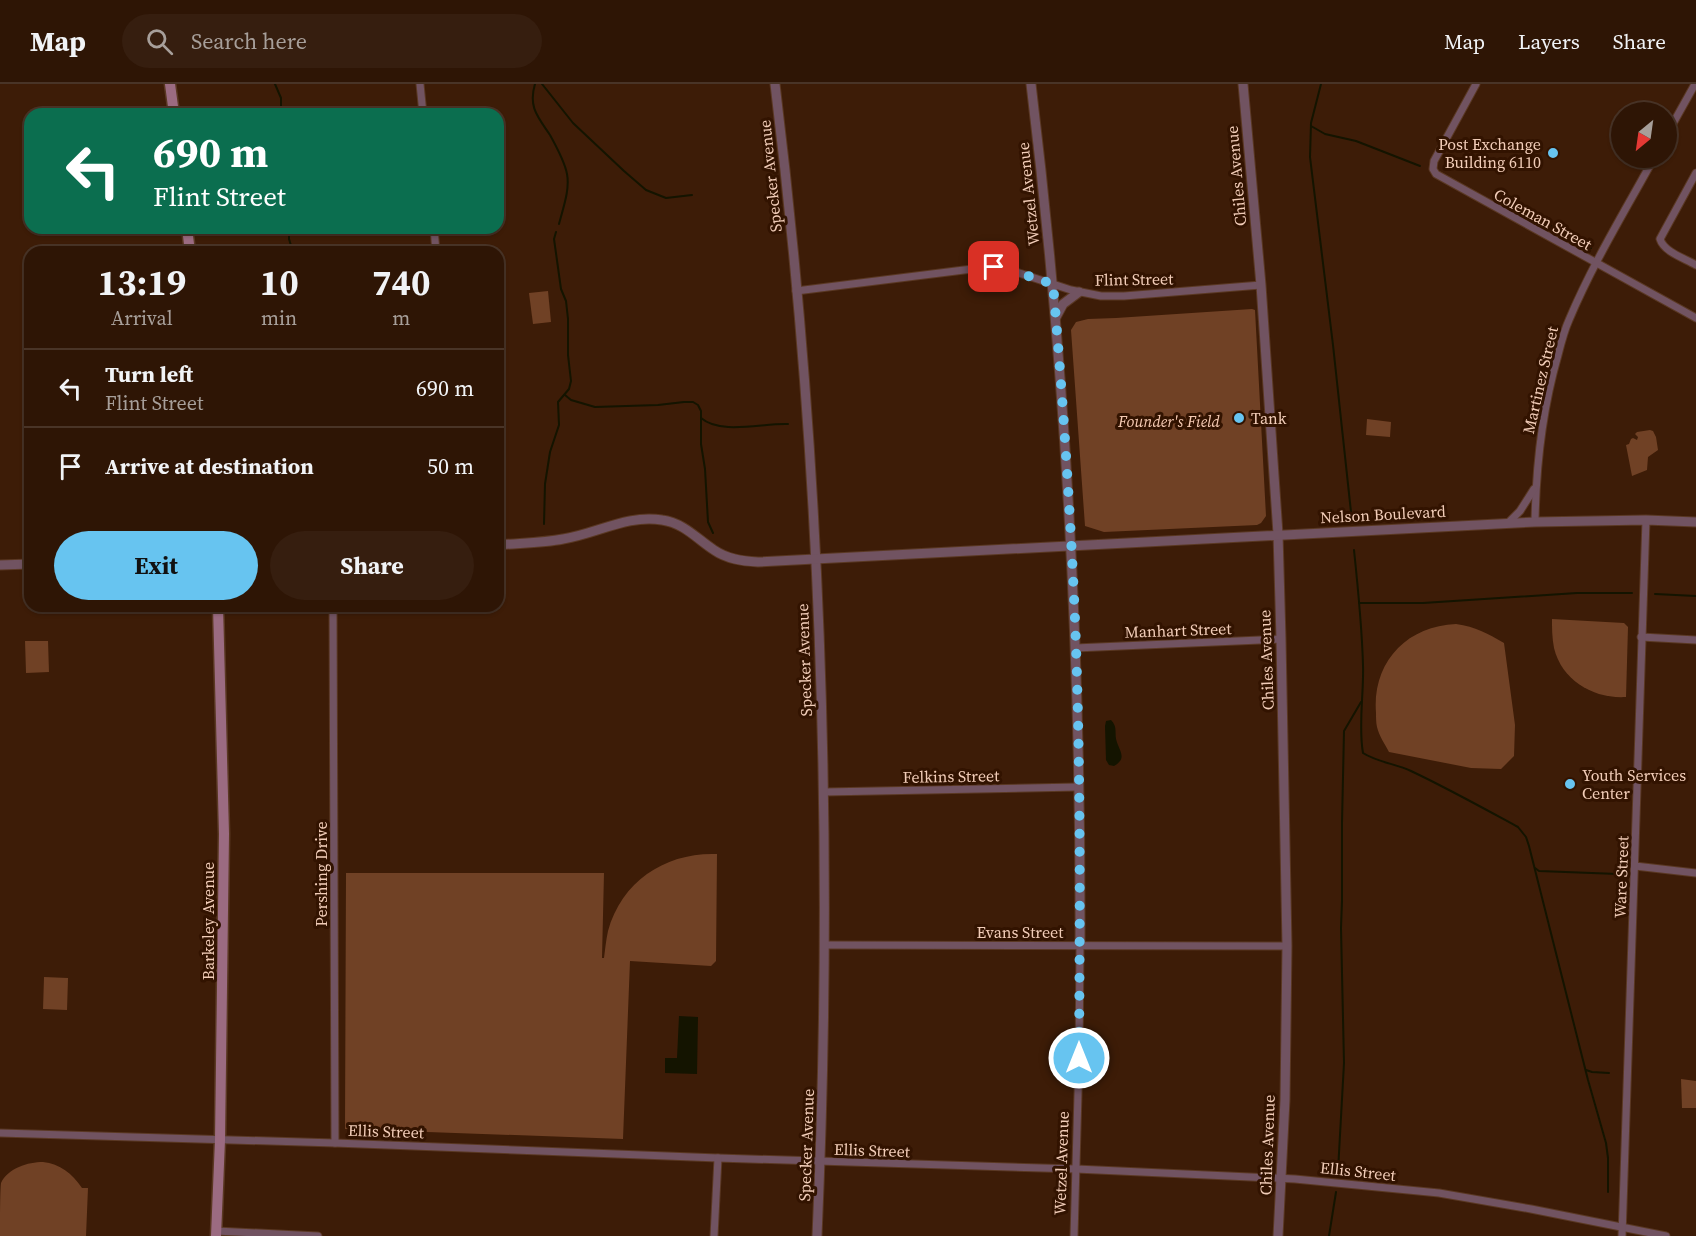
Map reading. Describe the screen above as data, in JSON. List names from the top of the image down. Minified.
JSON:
{"streets":{"main road":["Barkeley Avenue"],"street":["Specker Avenue","Chiles Avenue","Wetzel Avenue","Coleman Street","Flint Street","Martinez Street","Nelson Boulevard","Manhart Street","Felkins Street","Pershing Drive","Ware Street","Evans Street","Ellis Street"]},"crossings":[["Specker Avenue","Flint Street"],["Specker Avenue","Nelson Boulevard"],["Specker Avenue","Felkins Street"],["Specker Avenue","Evans Street"],["Specker Avenue","Ellis Street"],["Chiles Avenue","Flint Street"],["Chiles Avenue","Nelson Boulevard"],["Chiles Avenue","Manhart Street"],["Chiles Avenue","Evans Street"],["Chiles Avenue","Ellis Street"],["Wetzel Avenue","Flint Street"],["Wetzel Avenue","Nelson Boulevard"],["Wetzel Avenue","Manhart Street"],["Wetzel Avenue","Felkins Street"],["Wetzel Avenue","Evans Street"],["Wetzel Avenue","Ellis Street"],["Coleman Street","Martinez Street"],["Martinez Street","Nelson Boulevard"],["Nelson Boulevard","Ware Street"],["Pershing Drive","Ellis Street"],["Ware Street","Ellis Street"],["Barkeley Avenue","Ellis Street"]],"parks":["Founder's Field"],"places":["Post Exchange Building 6110","Tank","Youth Services Center"],"north":"bottom left","page":{"header":"Map","search":"Search here","nav":["Map","Layers","Share"],"turn":["690 m","Flint Street"],"eta":["13:19","Arrival","10","min","740","m"],"list":[{"name":"Turn left","note":"Flint Street","value":"690 m"},{"name":"Arrive at destination","value":"50 m"}],"buttons":["Exit","Share"]}}
